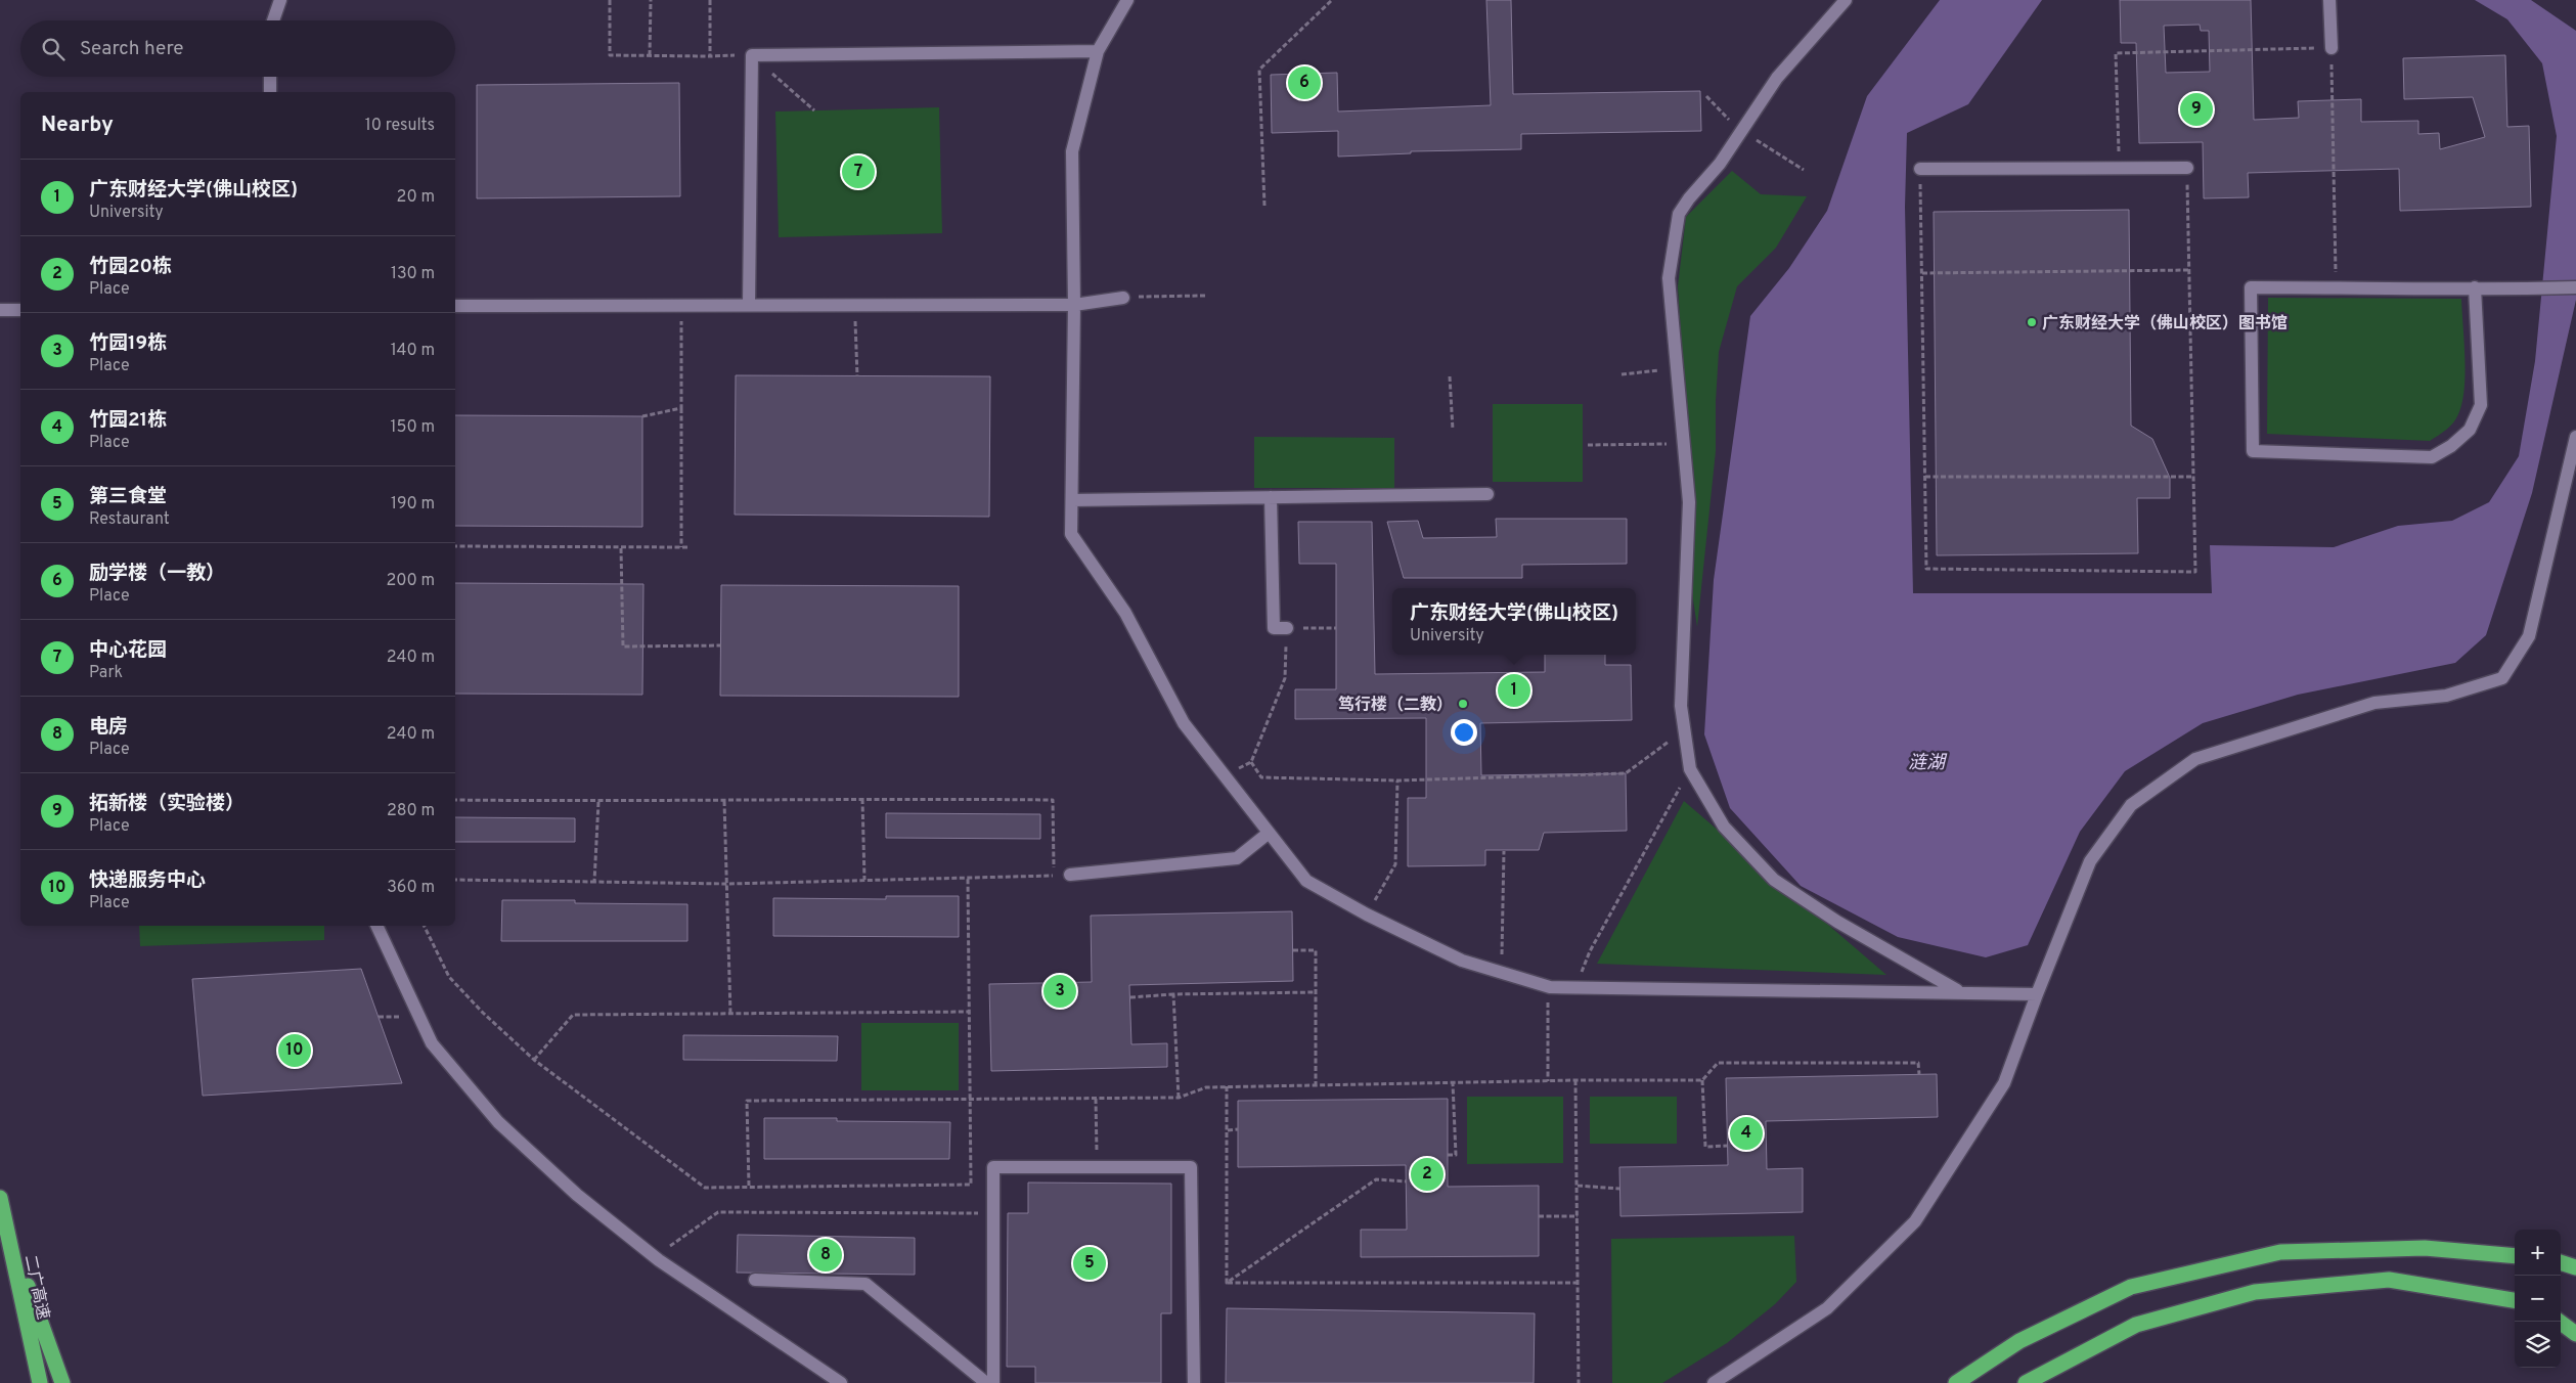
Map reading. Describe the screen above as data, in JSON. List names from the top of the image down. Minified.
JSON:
{"streets":{"highway":["二广高速"]},"water":["涟湖"],"places":["广东财经大学（佛山校区）图书馆","笃行楼（二教）"],"page":{"search":"Search here","pins":["6","9","7","1","3","10","4","2","8","5"],"heading":["Nearby","10 results"],"list":[{"mark":"1","name":"广东财经大学(佛山校区)","note":"University","value":"20 m"},{"mark":"2","name":"竹园20栋","note":"Place","value":"130 m"},{"mark":"3","name":"竹园19栋","note":"Place","value":"140 m"},{"mark":"4","name":"竹园21栋","note":"Place","value":"150 m"},{"mark":"5","name":"第三食堂","note":"Restaurant","value":"190 m"},{"mark":"6","name":"励学楼（一教）","note":"Place","value":"200 m"},{"mark":"7","name":"中心花园","note":"Park","value":"240 m"},{"mark":"8","name":"电房","note":"Place","value":"240 m"},{"mark":"9","name":"拓新楼（实验楼）","note":"Place","value":"280 m"},{"mark":"10","name":"快递服务中心","note":"Place","value":"360 m"}],"popup":["广东财经大学(佛山校区)","University"],"map_buttons":["+","−"]}}
